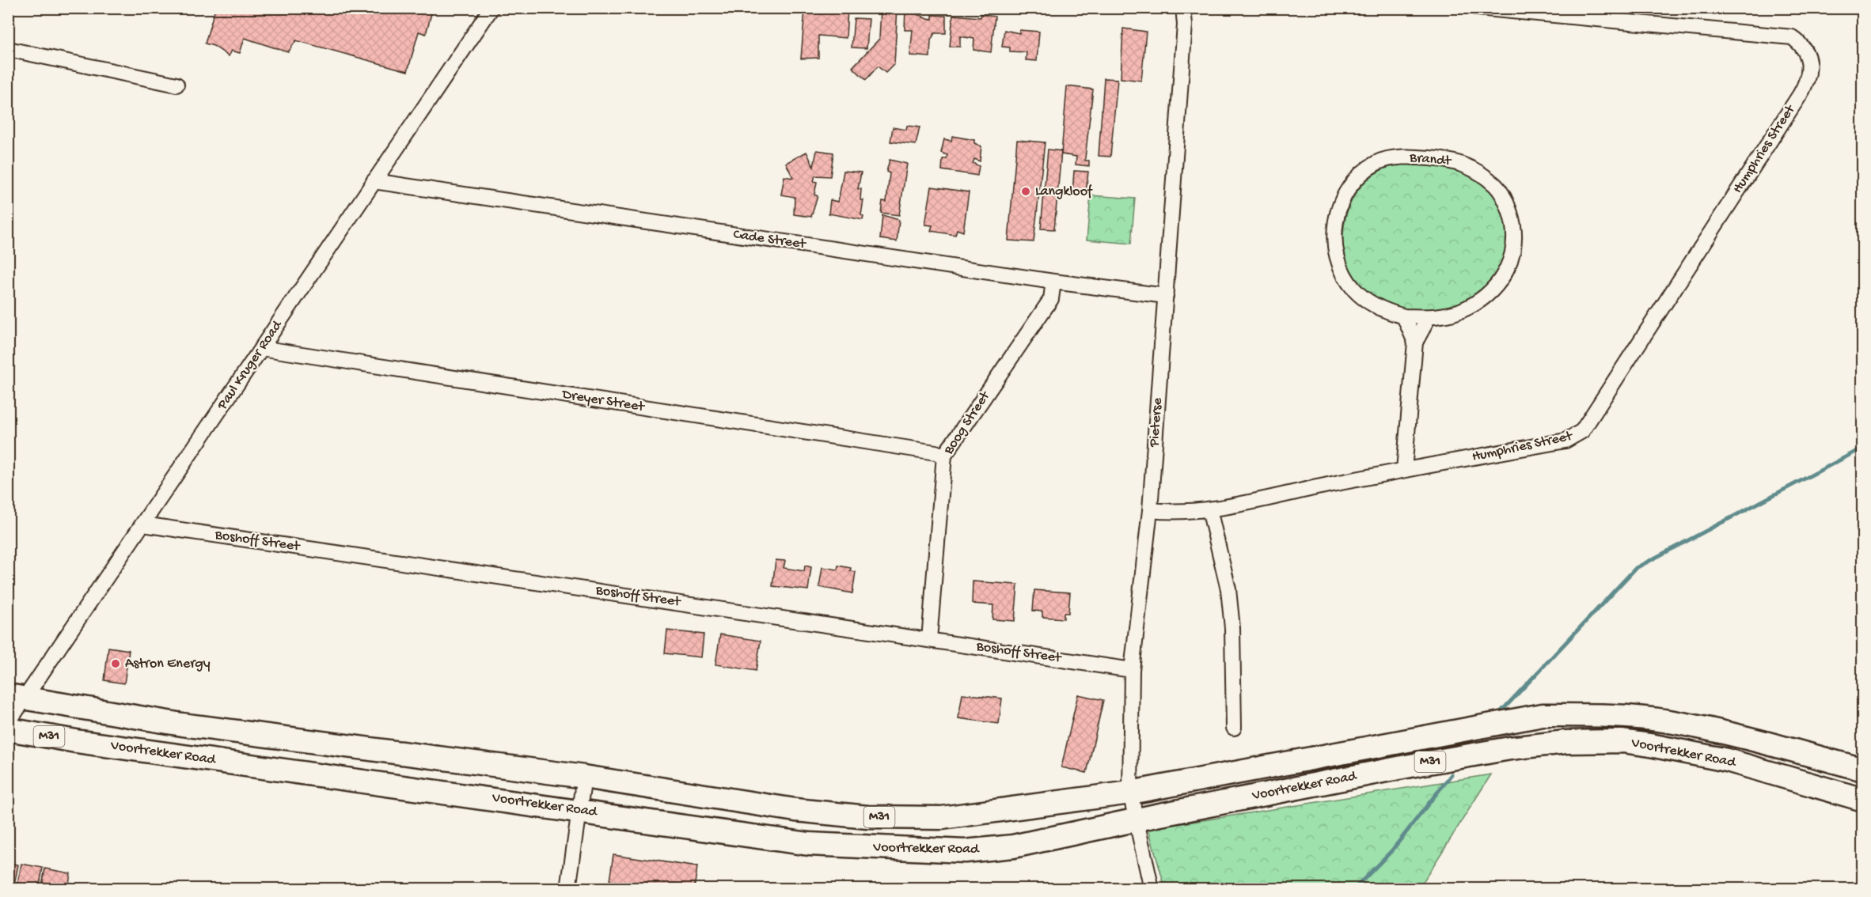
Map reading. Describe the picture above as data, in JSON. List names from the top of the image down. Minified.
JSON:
{"streets":{"main road":["M31","Voortrekker Road"],"street":["Humphries Street","Brandt","Cade Street","Paul Kruger Road","Dreyer Street","Pieterse","Boog Street","Boshoff Street"]},"crossings":[["Humphries Street","Pieterse"],["Cade Street","Paul Kruger Road"],["Cade Street","Pieterse"],["Cade Street","Boog Street"],["Paul Kruger Road","Dreyer Street"],["Paul Kruger Road","Boshoff Street"],["Paul Kruger Road","Voortrekker Road"],["Dreyer Street","Boog Street"],["Pieterse","Boshoff Street"],["Pieterse","Voortrekker Road"],["Boog Street","Boshoff Street"]],"places":["Langkloof","Astron Energy"]}
